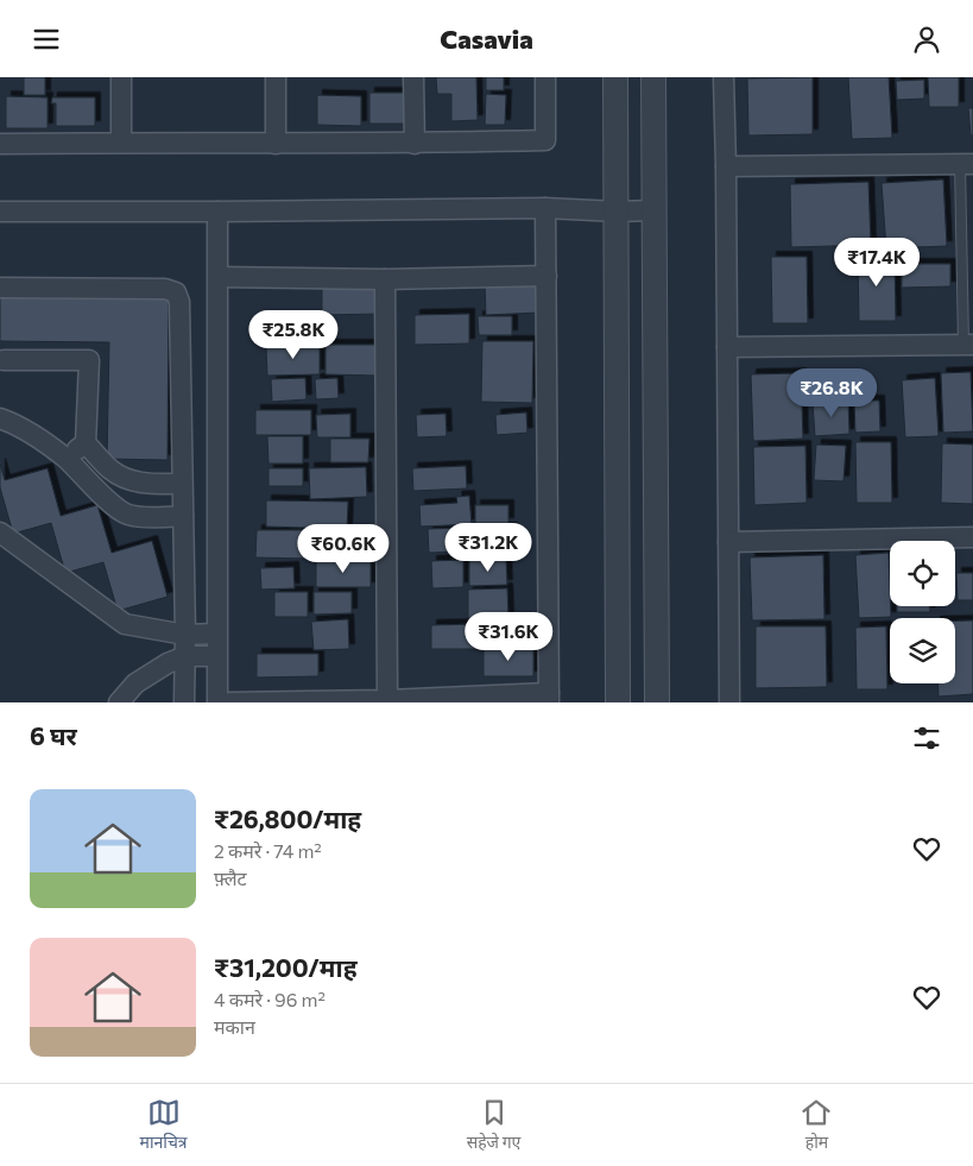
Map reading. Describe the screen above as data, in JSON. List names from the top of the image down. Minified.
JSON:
{"page":{"header":"Casavia","price":["₹17.4K","₹25.8K","₹26.8K","₹31.2K","₹60.6K","₹31.6K"],"heading":"6 घर","list":[{"name":"₹26,800/माह","note":"2 कमरे · 74 m² · फ़्लैट"},{"name":"₹31,200/माह","note":"4 कमरे · 96 m² · मकान"}],"tabs":["मानचित्र","सहेजे गए","होम"]}}
